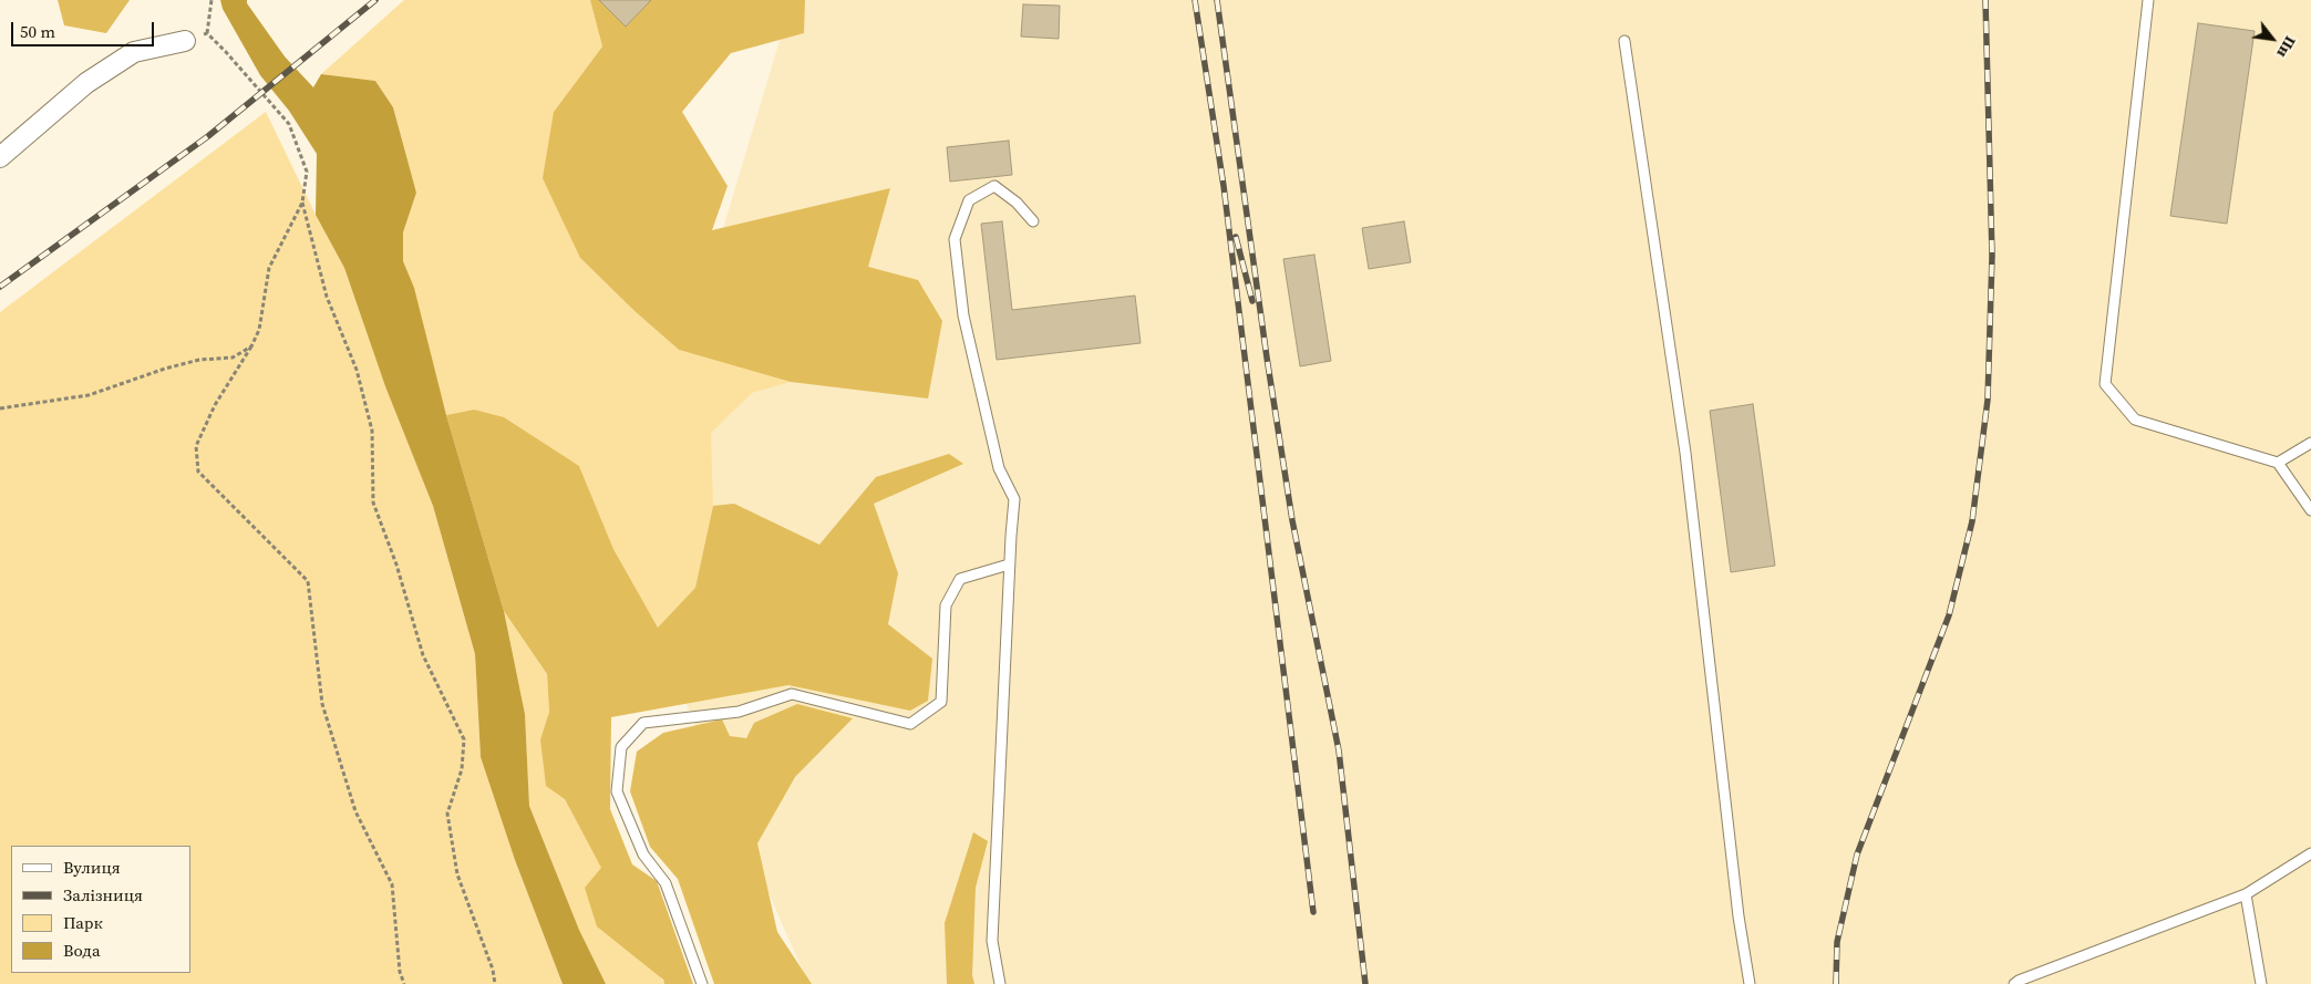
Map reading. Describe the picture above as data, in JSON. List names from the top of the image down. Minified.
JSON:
{"legend":["Вулиця","Залізниця","Парк","Вода"],"scale_bar":"50 m","north":"bottom right"}
